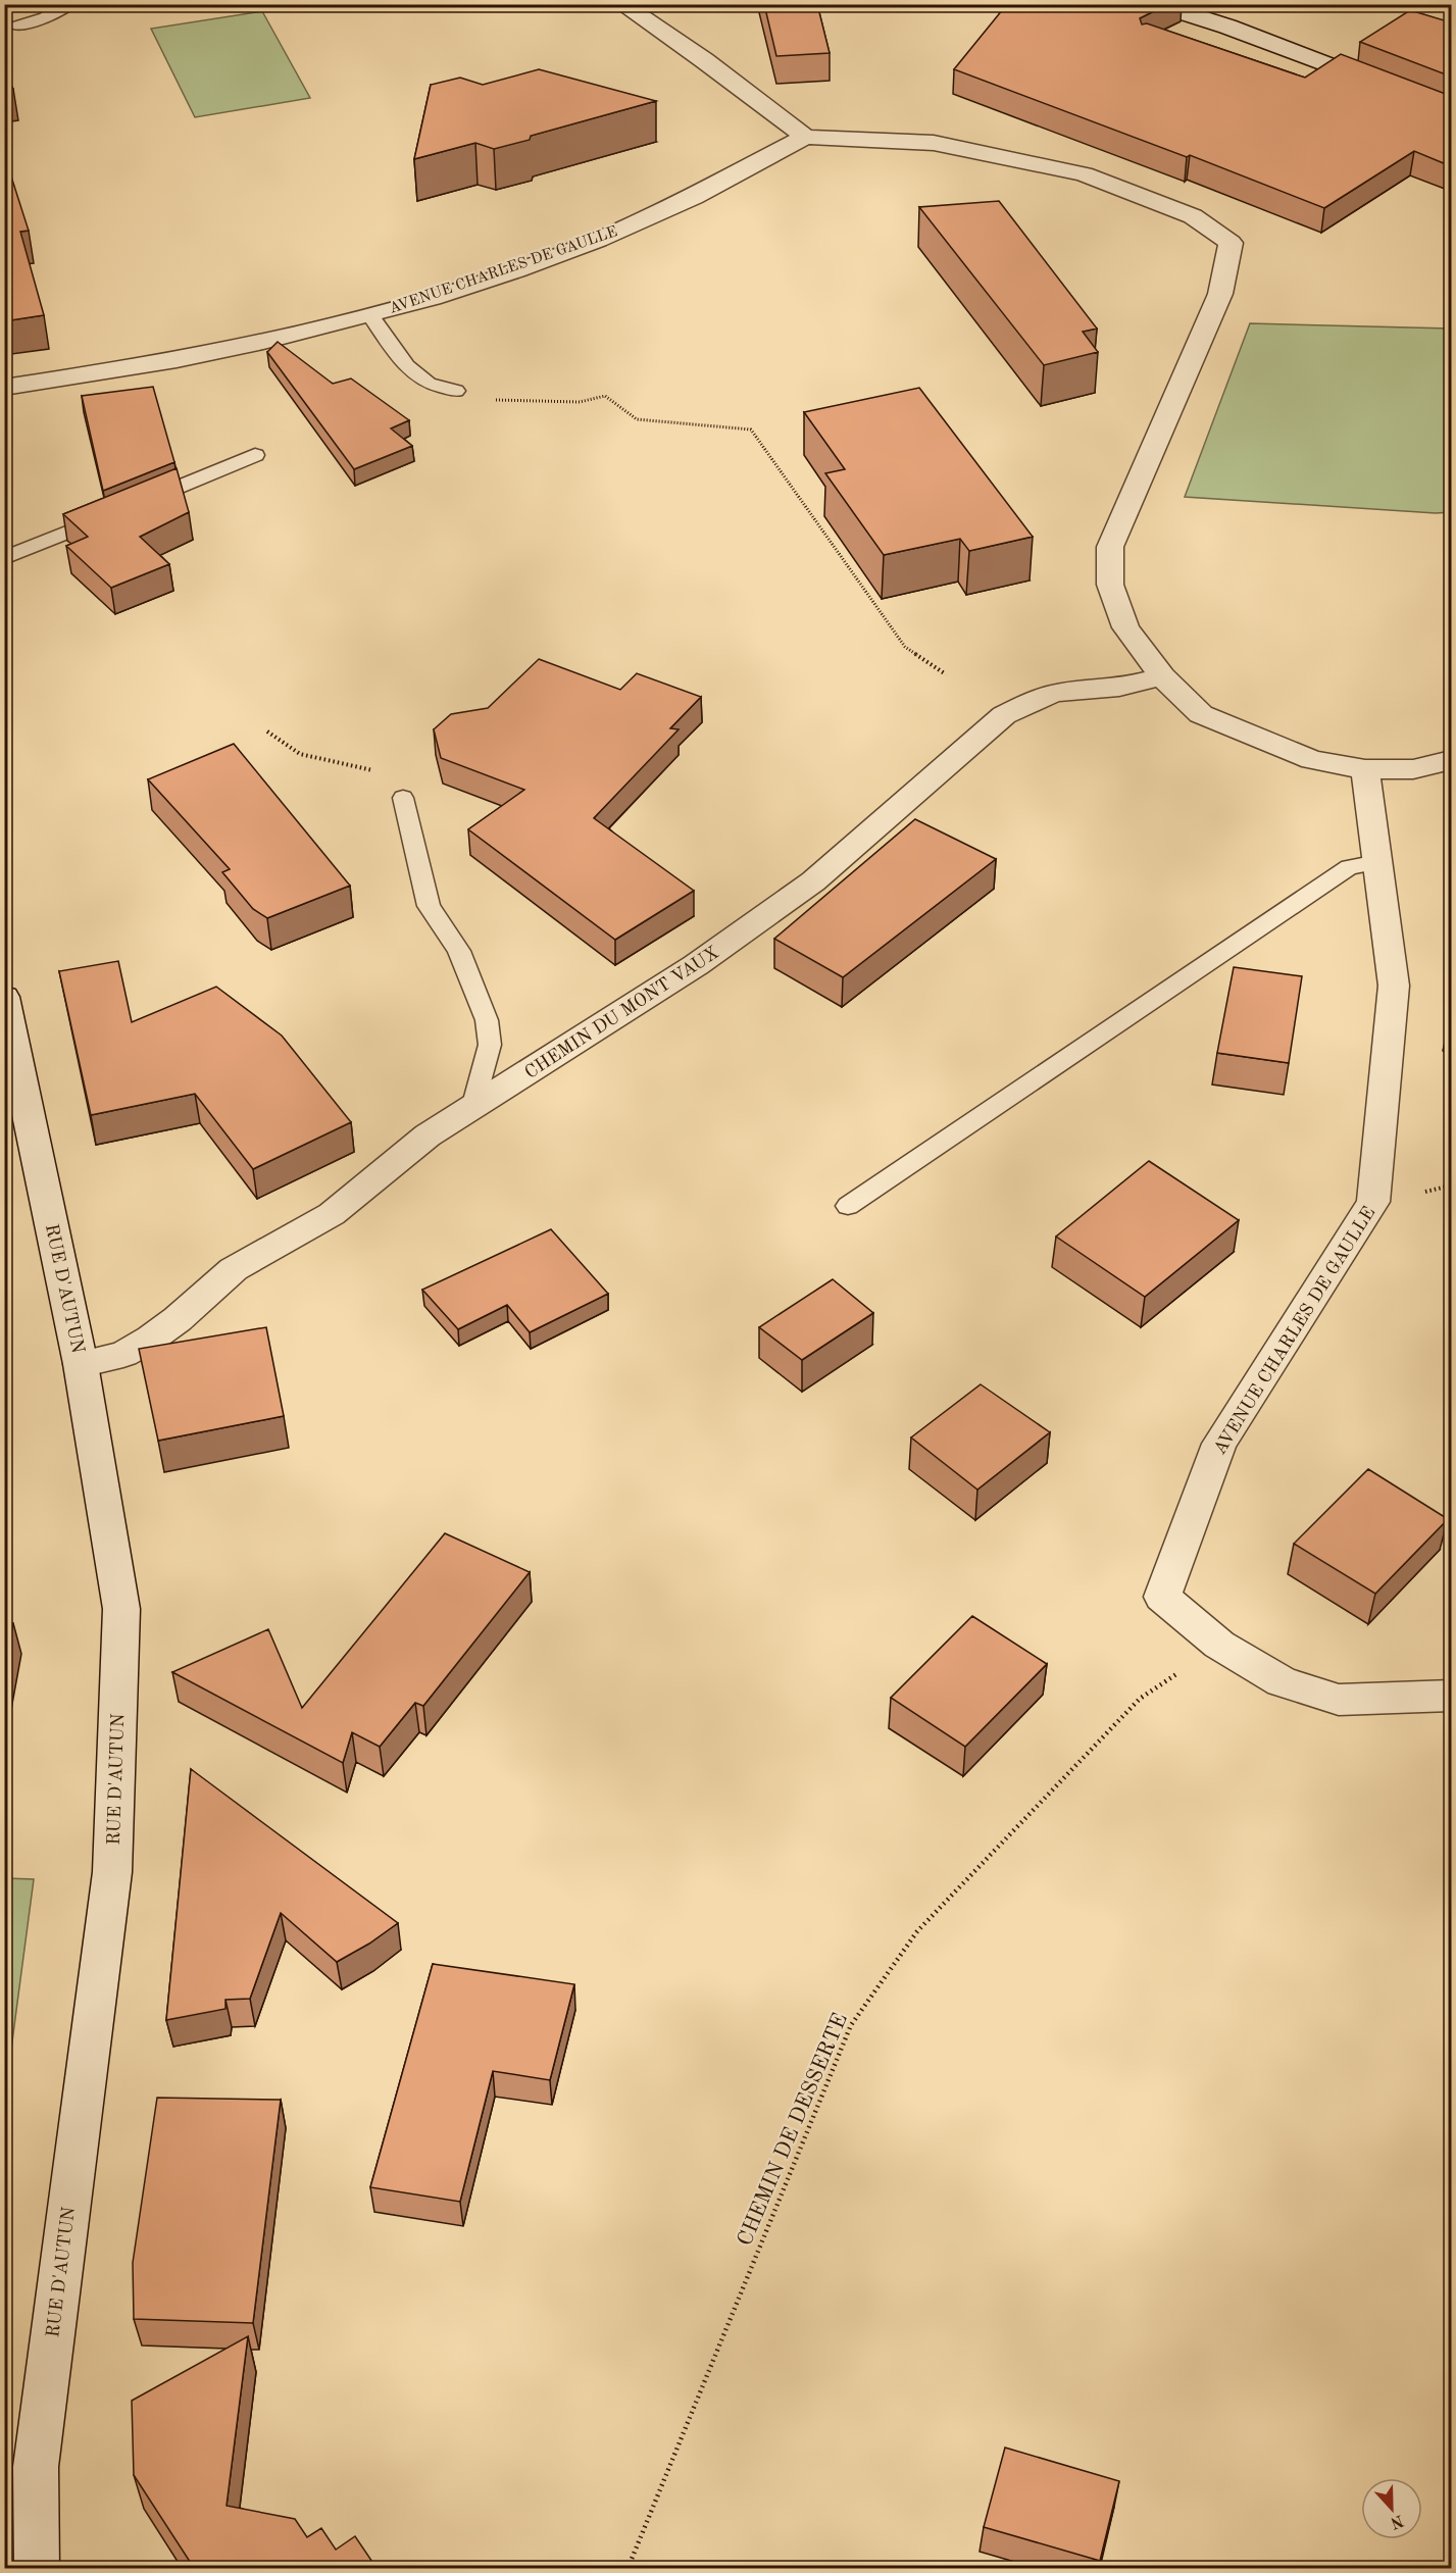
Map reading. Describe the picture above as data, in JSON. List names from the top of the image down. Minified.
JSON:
{"streets":{"street":["AVENUE CHARLES DE GAULLE","CHEMIN DU MONT VAUX","RUE D'AUTUN"],"path":["CHEMIN DE DESSERTE"]},"crossings":[["AVENUE CHARLES DE GAULLE","CHEMIN DE DESSERTE"],["CHEMIN DU MONT VAUX","RUE D'AUTUN"]],"north":"bottom"}
